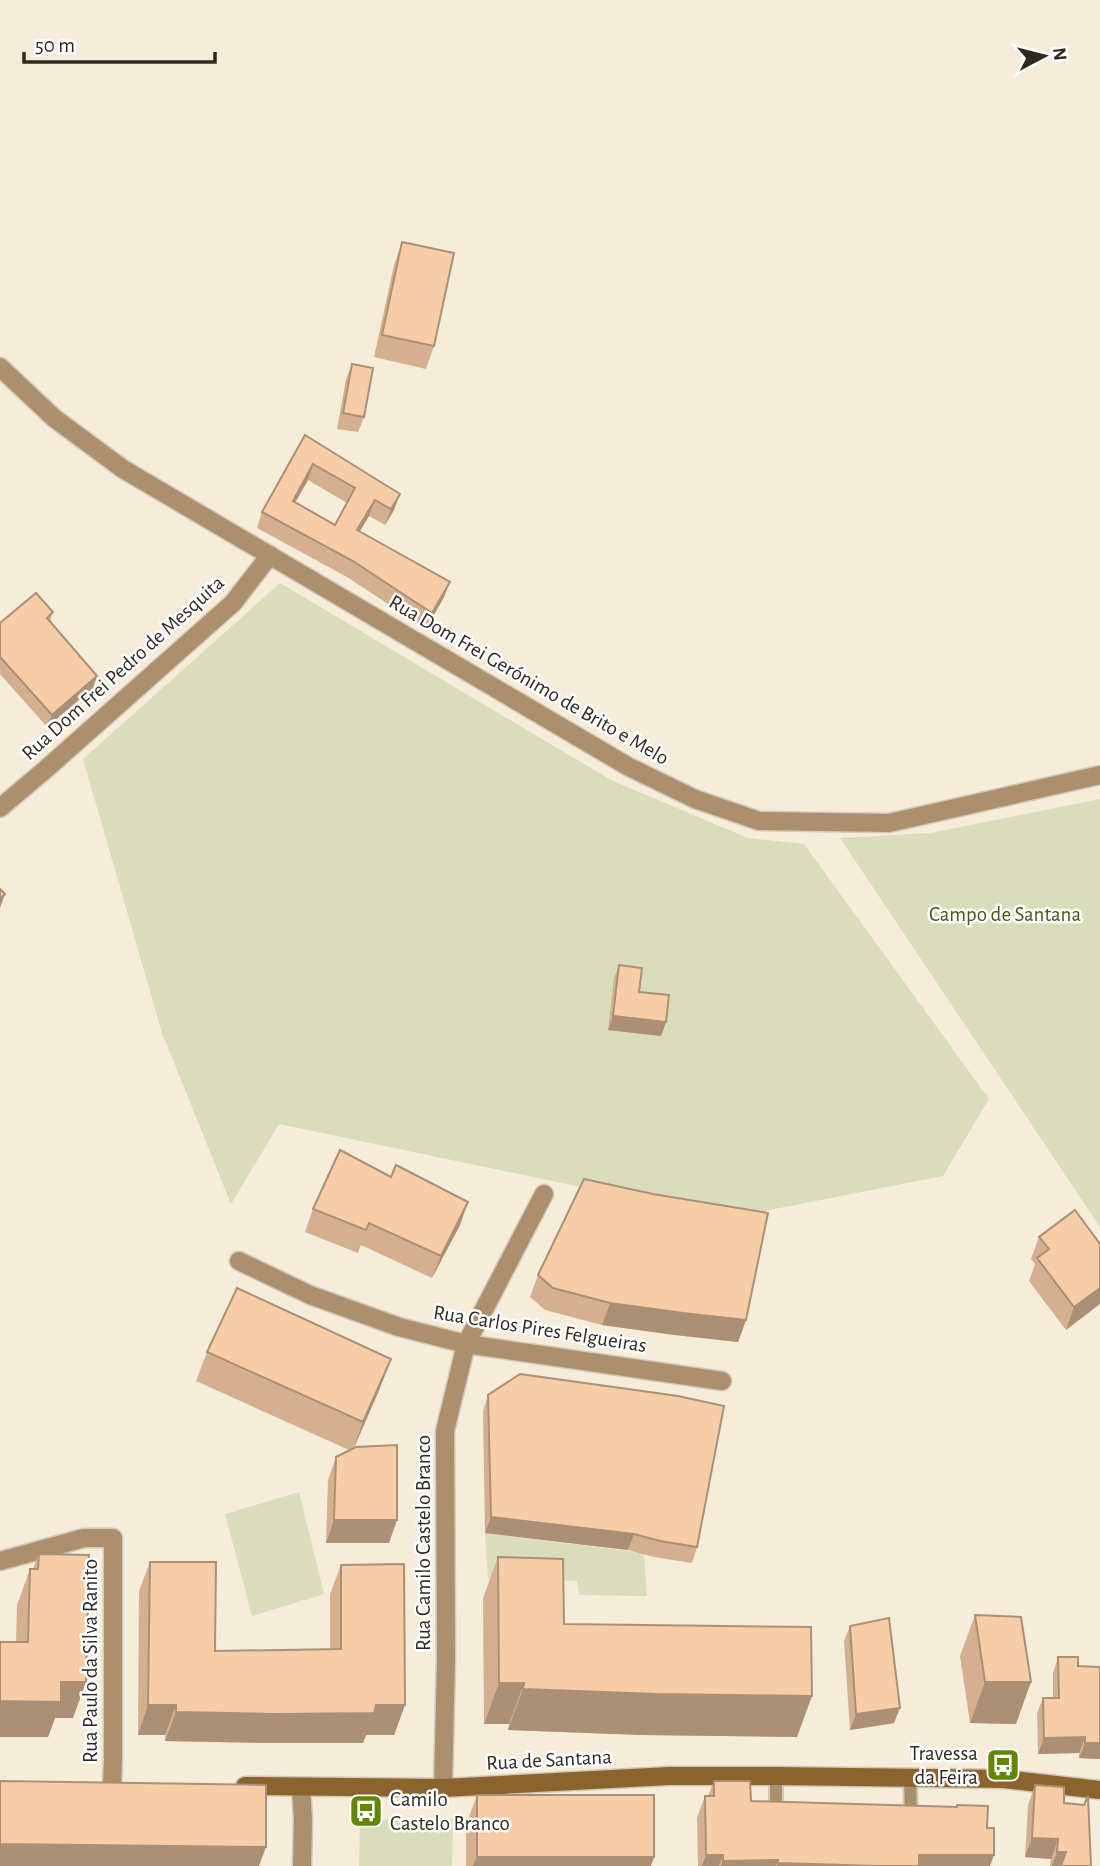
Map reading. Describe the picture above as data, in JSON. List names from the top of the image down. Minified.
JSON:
{"streets":{"main road":["Rua de Santana"],"street":["Rua Dom Frei Pedro de Mesquita","Rua Dom Frei Gerónimo de Brito e Melo","Rua Carlos Pires Felgueiras","Rua Camilo Castelo Branco","Rua Paulo da Silva Ranito"]},"crossings":[["Rua Dom Frei Pedro de Mesquita","Rua Dom Frei Gerónimo de Brito e Melo"],["Rua Carlos Pires Felgueiras","Rua Camilo Castelo Branco"],["Rua Camilo Castelo Branco","Rua de Santana"]],"parks":["Campo de Santana"],"places":{"bus stop":["Travessa da Feira","Camilo Castelo Branco"]},"scale_bar":"50 m","north":"right"}
